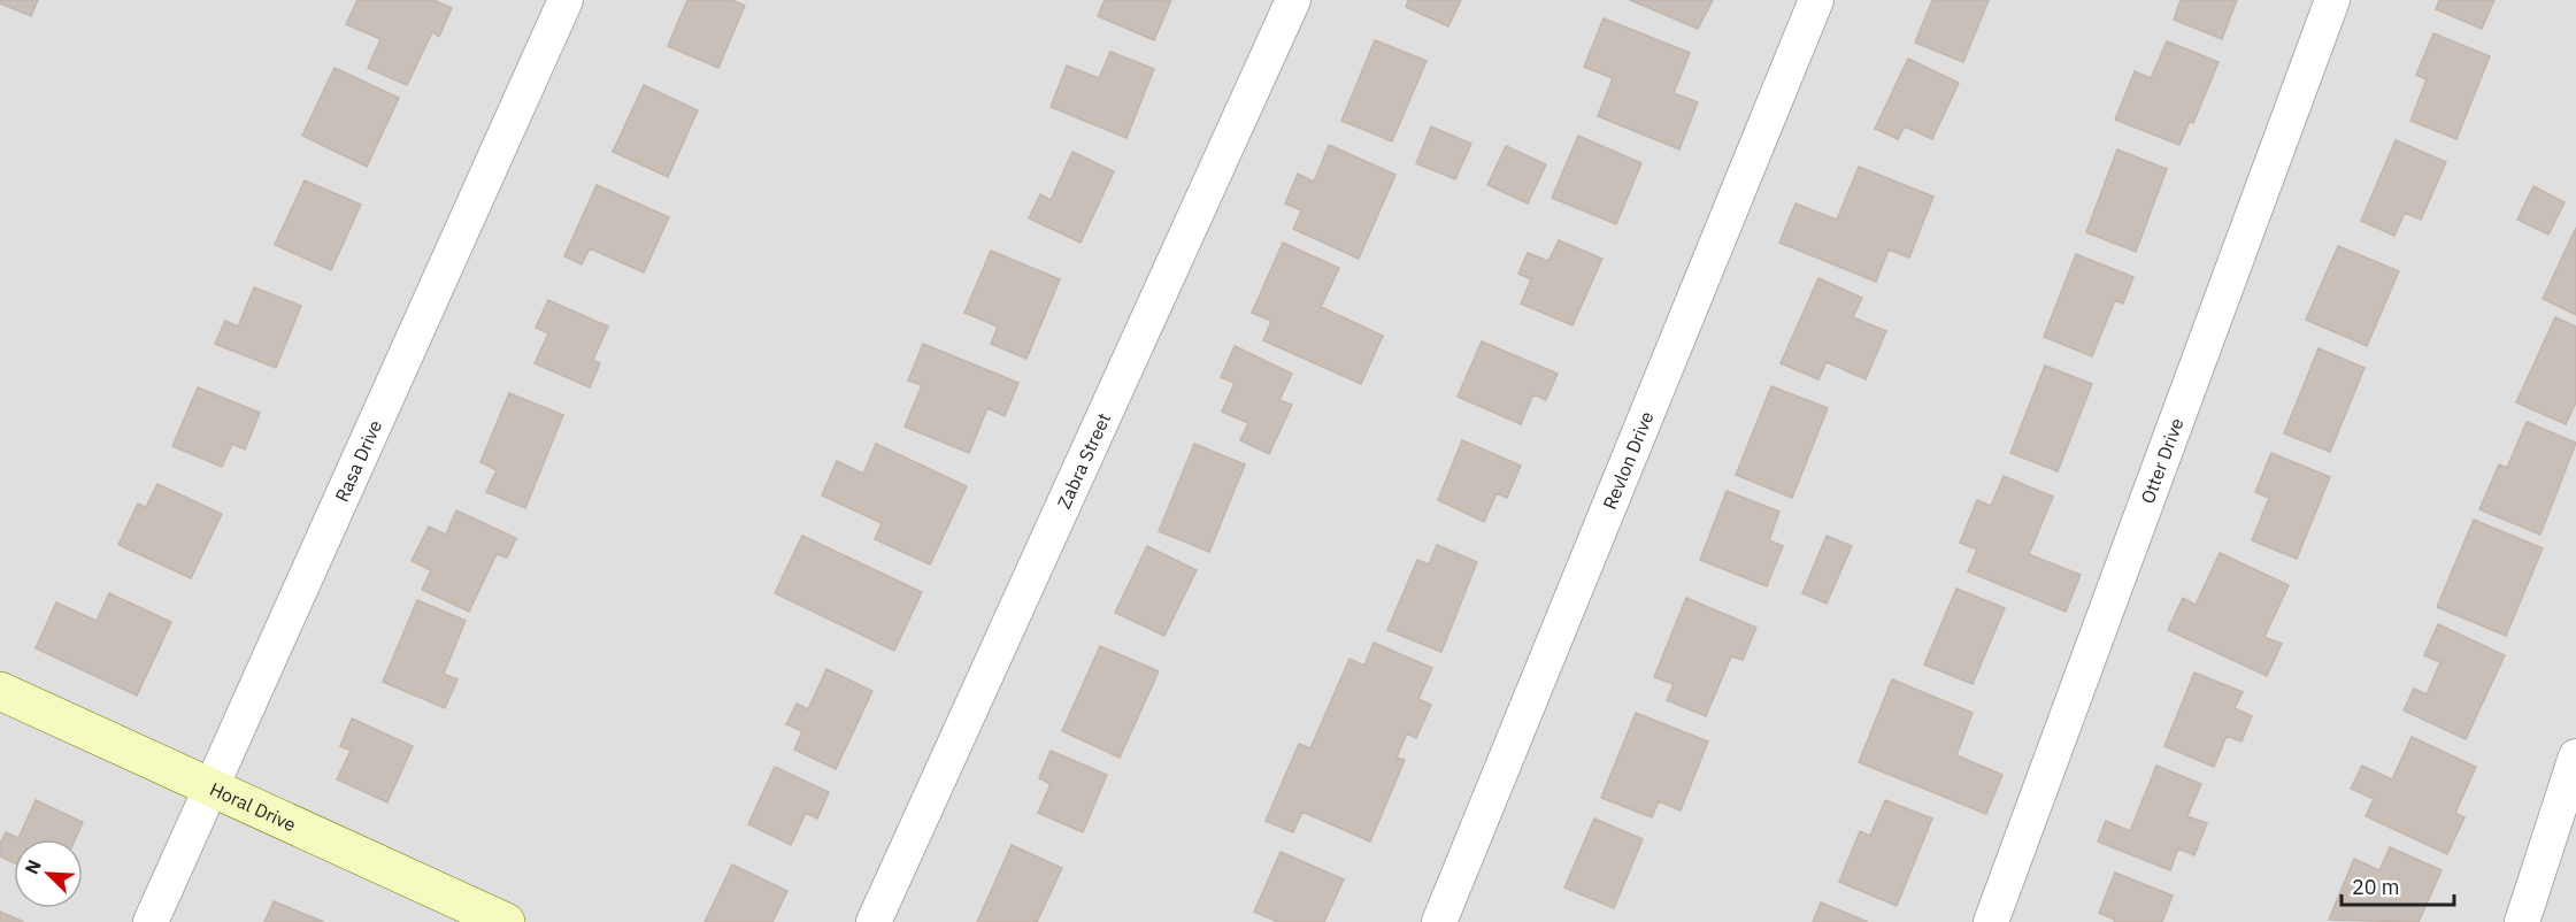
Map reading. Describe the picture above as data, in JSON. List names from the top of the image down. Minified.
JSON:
{"streets":{"street":["Rasa Drive","Zabra Street","Revlon Drive","Otter Drive","Horal Drive"]},"crossings":[["Rasa Drive","Horal Drive"]],"scale_bar":"20 m","north":"top left"}
